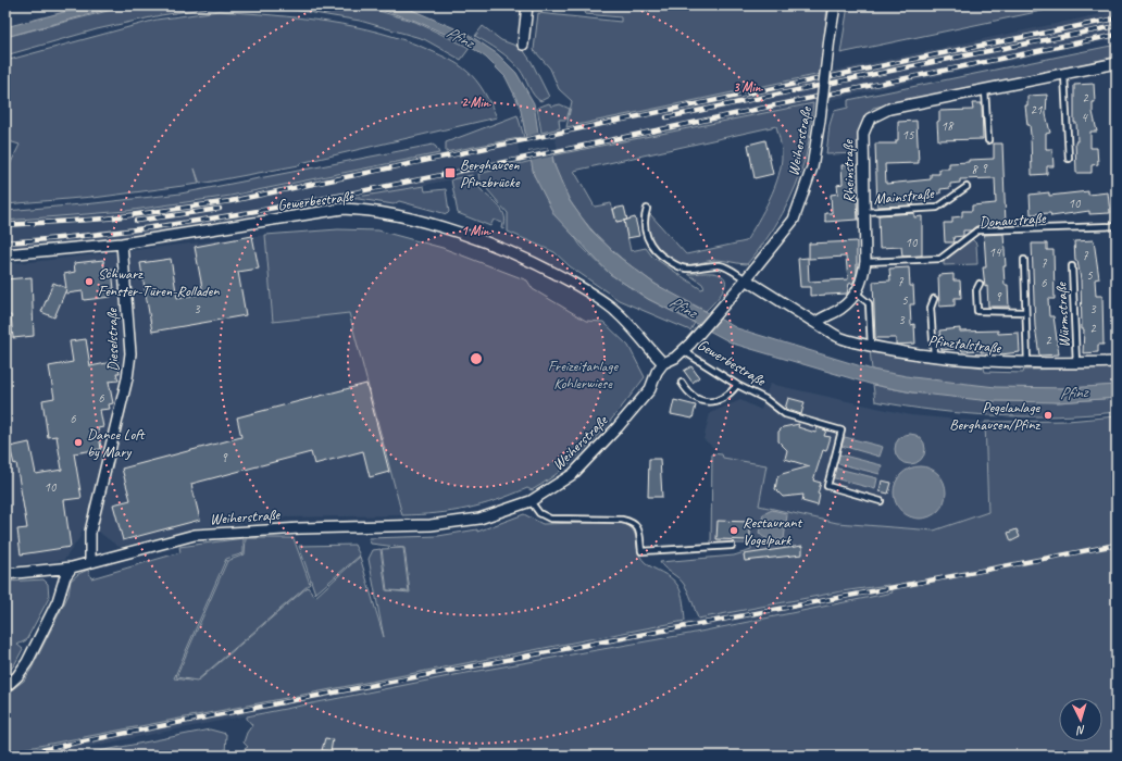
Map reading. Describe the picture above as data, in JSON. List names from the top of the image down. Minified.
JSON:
{"streets":{"street":["Weiherstraße","Rheinstraße","Gewerbestraße","Dieselstraße","Pfinztalstraße"],"lane":["Mainstraße","Donaustraße","Würmstraße"]},"crossings":[["Weiherstraße","Gewerbestraße"],["Weiherstraße","Dieselstraße"],["Rheinstraße","Mainstraße"],["Rheinstraße","Donaustraße"],["Rheinstraße","Pfinztalstraße"],["Gewerbestraße","Dieselstraße"],["Würmstraße","Pfinztalstraße"]],"water":["Pfinz"],"parks":["Freizeitanlage Kohlerwiese"],"places":{"transit":["Berghausen Pfinzbrücke"],"other":["Schwarz Fenster-Türen-Rolladen","Pegelanlage Berghausen/Pfinz","Dance Loft by Mary","Restaurant Vogelpark"]},"house_numbers":["2","21","4","18","15","9","8","10","10","14","7","7","5","7","6","9","5","3","3","3","2","2","6","6","9","10"],"north":"bottom","rings":["3 Min.","2 Min.","1 Min."]}
